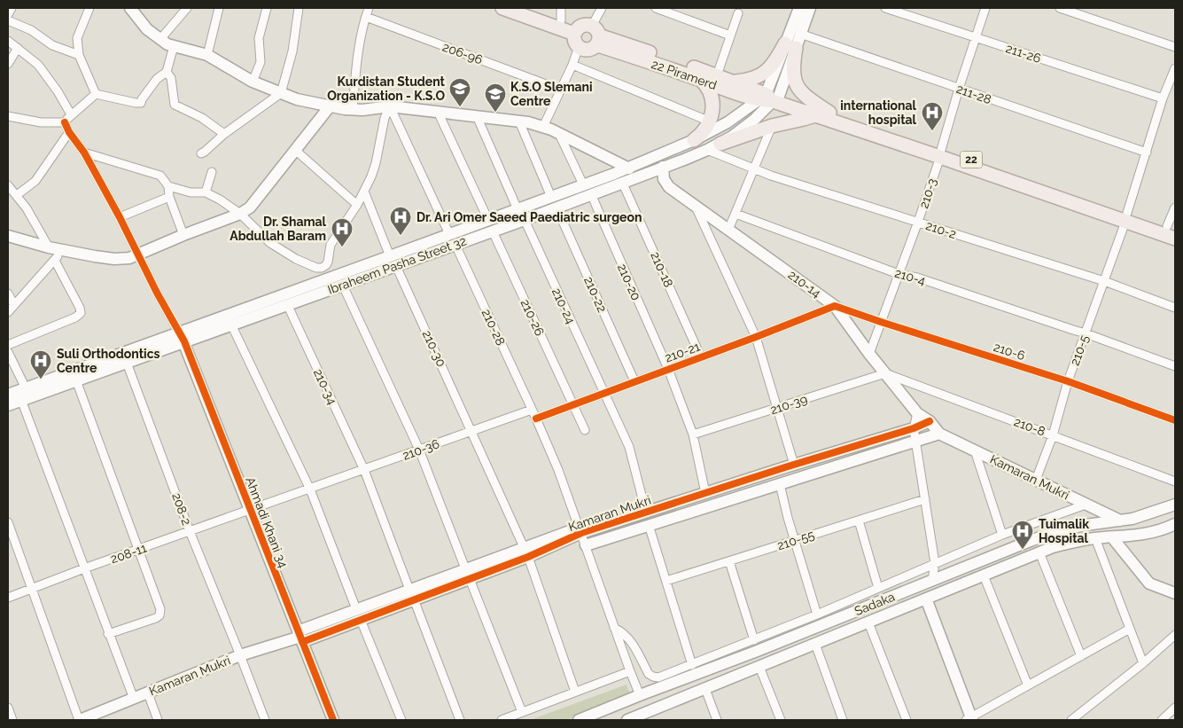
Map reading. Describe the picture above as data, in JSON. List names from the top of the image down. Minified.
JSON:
{"streets":{"main road":["22 Piramerd","22"],"street":["206-96","211-26","211-28","210-3","210-2","Ibraheem Pasha Street 32","210-18","210-4","210-20","210-14","210-22","210-24","210-26","210-28","210-30","210-5","210-6","210-21","210-34","210-39","210-8","210-36","Kamaran Mukri","208-2","Ahmadi Khani 34","210-55","208-11","Sadaka"]},"crossings":[["211-26","210-3"],["211-26","210-5"],["22 Piramerd","22"],["22 Piramerd","Ibraheem Pasha Street 32"],["211-28","210-3"],["211-28","210-5"],["22","210-3"],["22","Ibraheem Pasha Street 32"],["22","210-5"],["210-3","210-2"],["210-3","210-4"],["210-3","210-14"],["210-3","210-6"],["210-2","Ibraheem Pasha Street 32"],["210-2","210-5"],["Ibraheem Pasha Street 32","210-18"],["Ibraheem Pasha Street 32","210-20"],["Ibraheem Pasha Street 32","210-14"],["Ibraheem Pasha Street 32","210-22"],["Ibraheem Pasha Street 32","210-24"],["Ibraheem Pasha Street 32","210-26"],["Ibraheem Pasha Street 32","210-28"],["Ibraheem Pasha Street 32","210-30"],["Ibraheem Pasha Street 32","210-34"],["Ibraheem Pasha Street 32","208-2"],["Ibraheem Pasha Street 32","Ahmadi Khani 34"],["210-18","210-21"],["210-4","210-5"],["210-20","210-21"],["210-20","210-39"],["210-20","Kamaran Mukri"],["210-14","210-6"],["210-14","210-21"],["210-14","210-39"],["210-14","210-8"],["210-14","Kamaran Mukri"],["210-22","210-21"],["210-24","210-21"],["210-24","Kamaran Mukri"],["210-26","210-21"],["210-28","210-21"],["210-28","210-36"],["210-28","Kamaran Mukri"],["210-28","Sadaka"],["210-30","210-36"],["210-30","Kamaran Mukri"],["210-5","210-6"],["210-5","210-8"],["210-5","Kamaran Mukri"],["210-6","210-21"],["210-34","210-36"],["210-34","Kamaran Mukri"],["210-39","210-8"],["210-36","Ahmadi Khani 34"],["210-36","208-11"],["Kamaran Mukri","208-2"],["Kamaran Mukri","Ahmadi Khani 34"],["Kamaran Mukri","Sadaka"],["208-2","208-11"],["Ahmadi Khani 34","208-11"]],"places":{"school or university":["Kurdistan Student Organization - K.S.O","K.S.O Slemani Centre"],"hospital":["international hospital","Dr. Ari Omer Saeed Paediatric surgeon","Dr. Shamal Abdullah Baram","Suli Orthodontics Centre","Tuimalik Hospital"]}}
